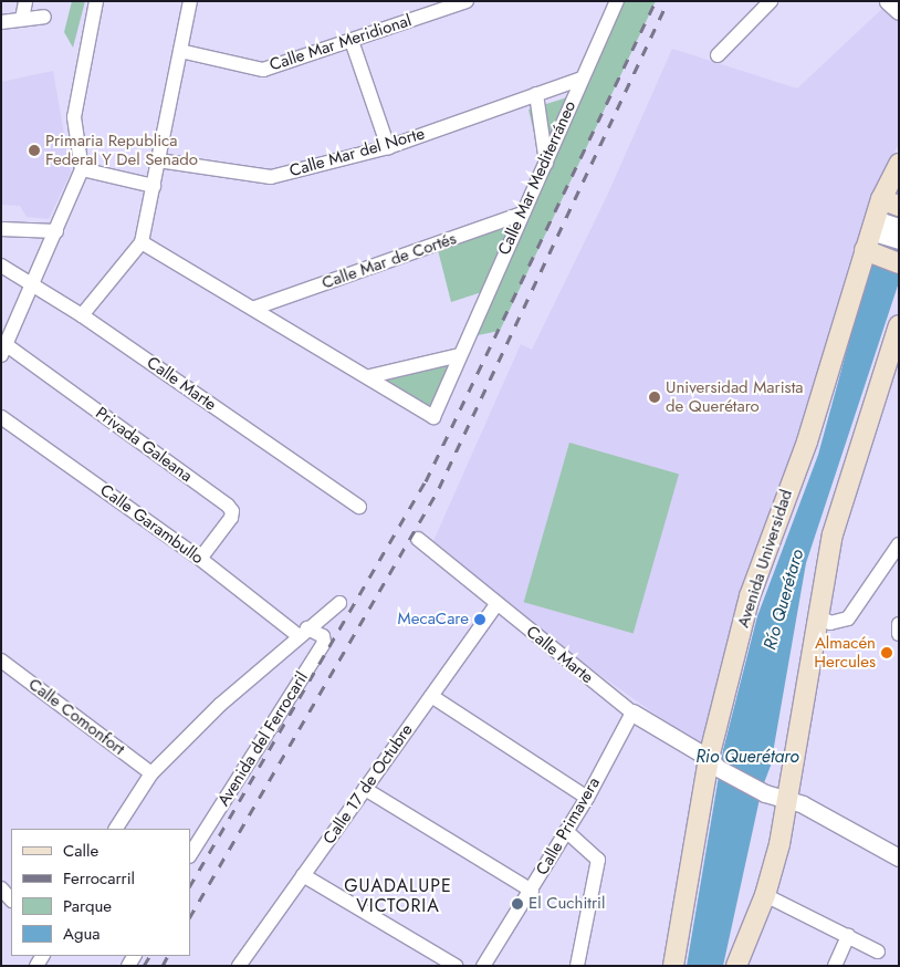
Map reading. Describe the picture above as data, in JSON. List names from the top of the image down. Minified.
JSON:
{"streets":{"main road":["Avenida Universidad"],"street":["Calle Mar Meridional","Calle Mar del Norte","Calle Mar Mediterráneo","Calle Mar de Cortés","Calle Marte","Privada Galeana","Calle Garambullo","Calle Comonfort","Avenida del Ferrocaril","Calle 17 de Octubre","Calle Primavera"]},"crossings":[["Calle Mar del Norte","Calle Mar Mediterráneo"],["Calle Mar Mediterráneo","Calle Mar de Cortés"],["Calle Marte","Avenida Universidad"],["Calle Marte","Calle 17 de Octubre"],["Calle Marte","Calle Primavera"],["Privada Galeana","Calle Garambullo"],["Calle Garambullo","Avenida del Ferrocaril"]],"districts":["GUADALUPE VICTORIA"],"water":["Río Querétaro","Rio Querétaro"],"places":["Primaria Republica Federal Y Del Senado","Universidad Marista de Querétaro","MecaCare","Almacén Hercules","El Cuchitril"],"legend":["Calle","Ferrocarril","Parque","Agua"]}
